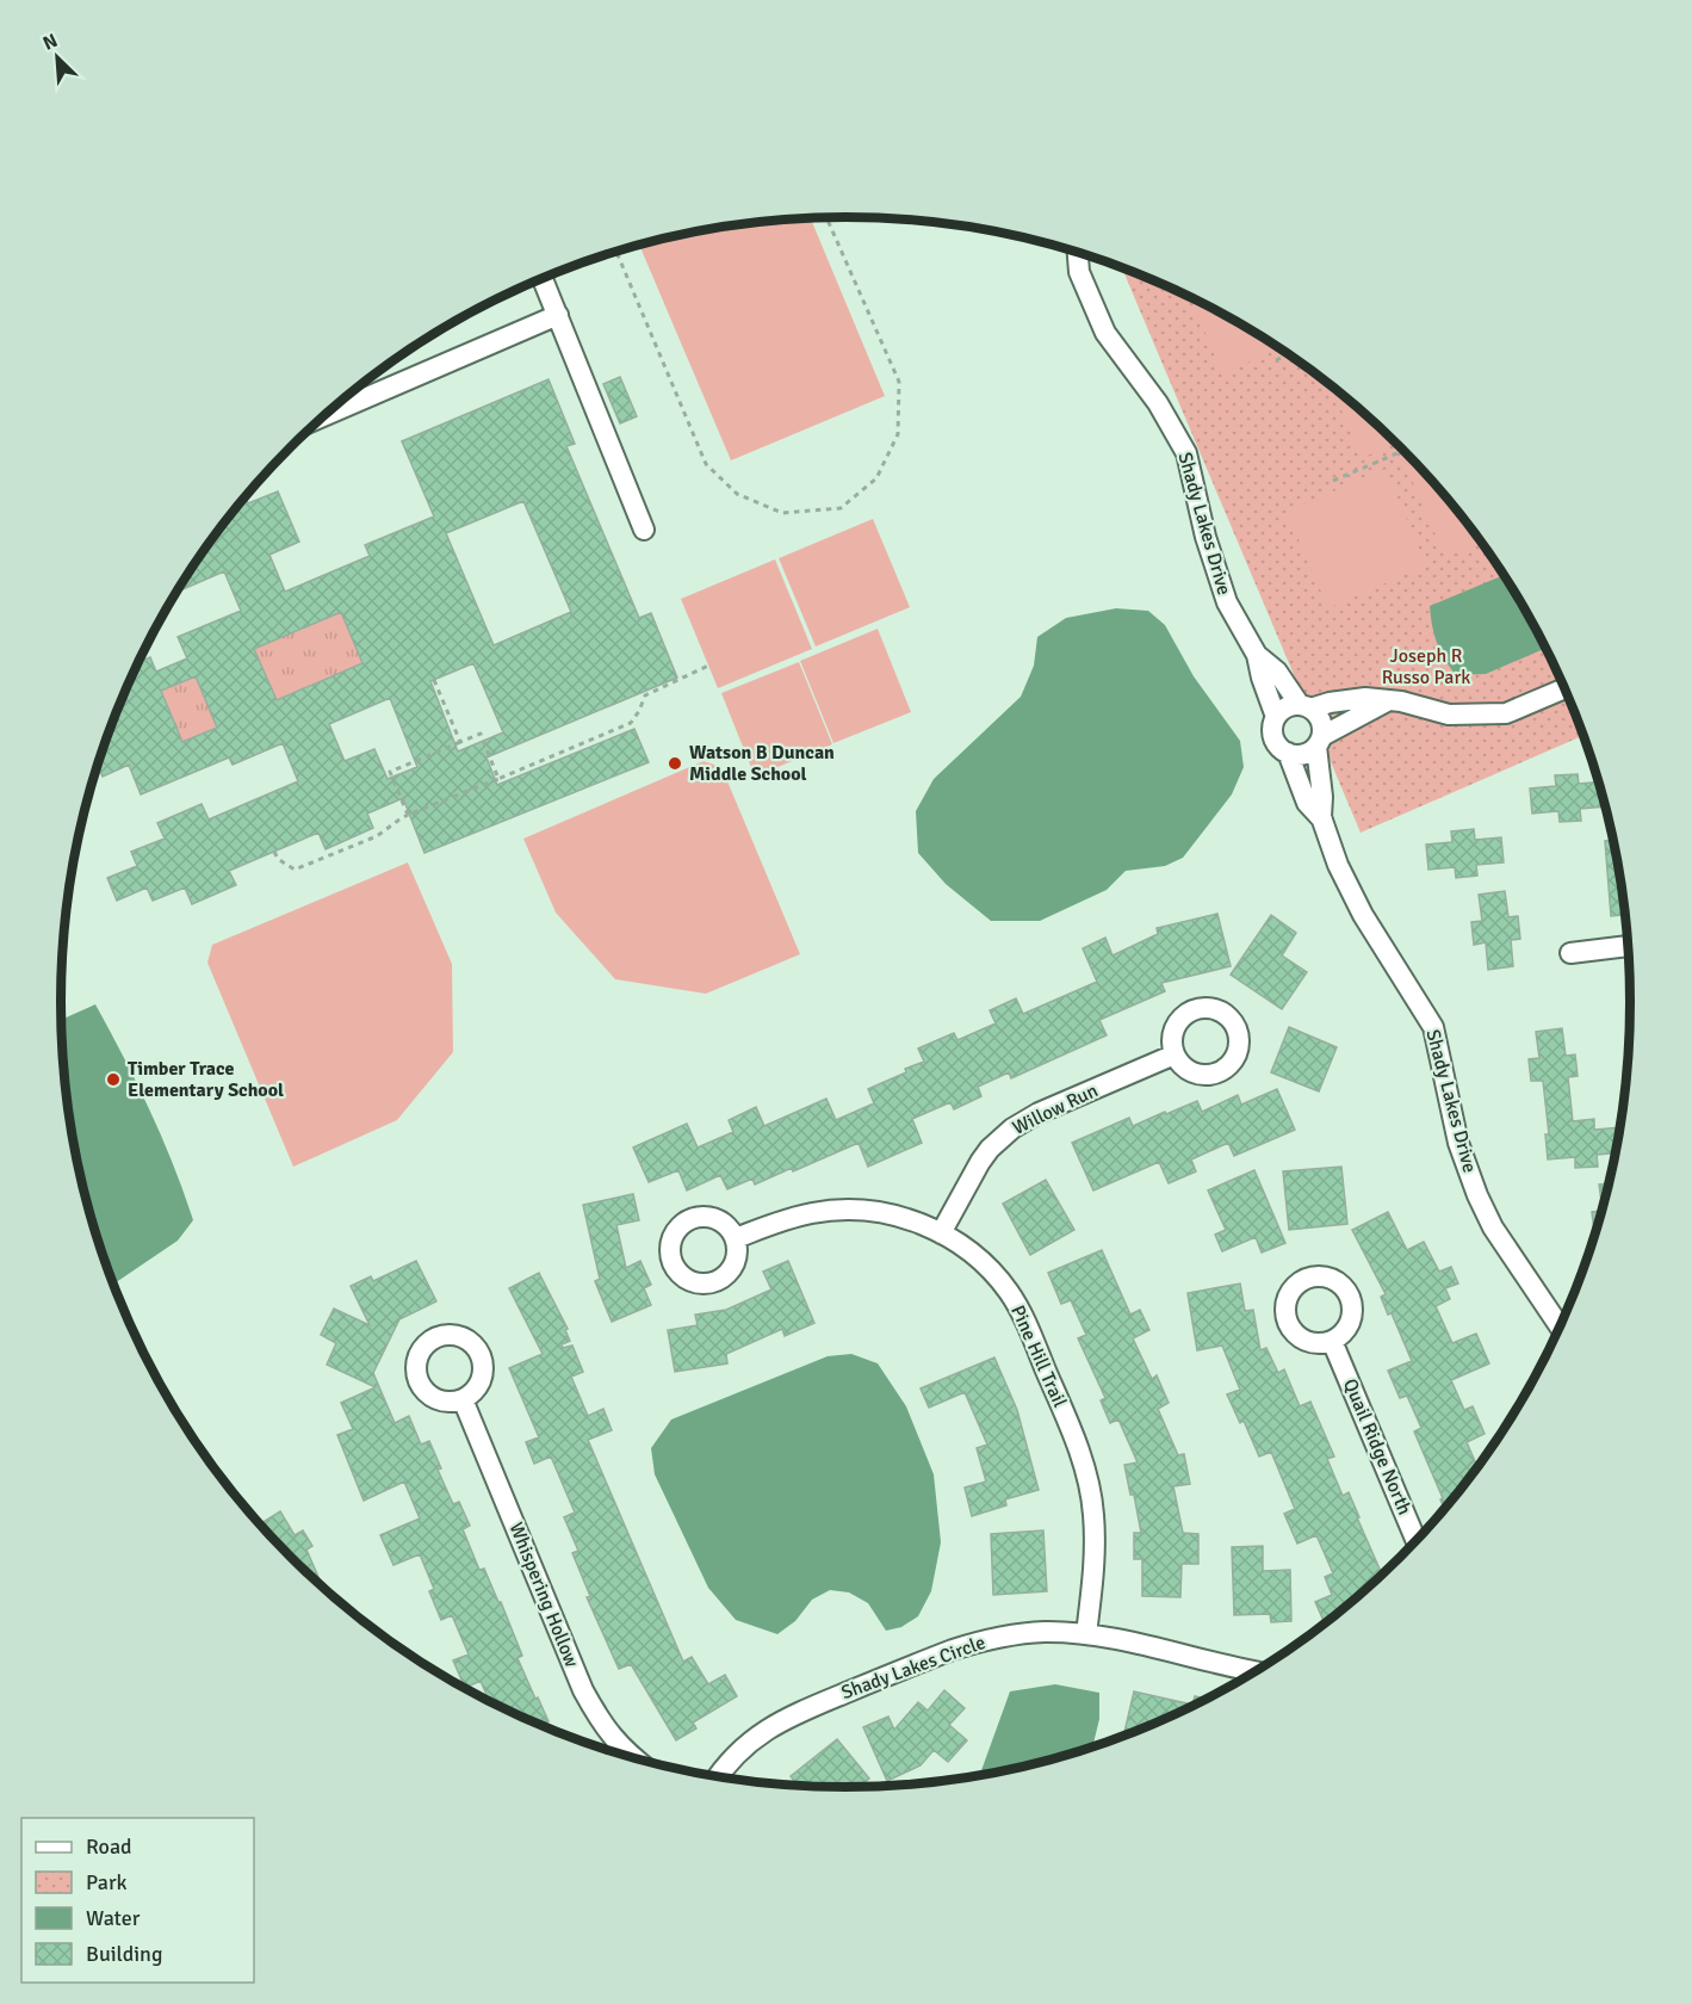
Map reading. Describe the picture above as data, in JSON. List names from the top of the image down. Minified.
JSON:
{"streets":{"street":["Shady Lakes Drive","Willow Run","Pine Hill Trail","Quail Ridge North","Whispering Hollow","Shady Lakes Circle"]},"crossings":[["Willow Run","Pine Hill Trail"],["Pine Hill Trail","Shady Lakes Circle"]],"parks":["Joseph R Russo Park"],"places":["Watson B Duncan Middle School","Timber Trace Elementary School"],"legend":["Road","Park","Water","Building"],"north":"top left"}
